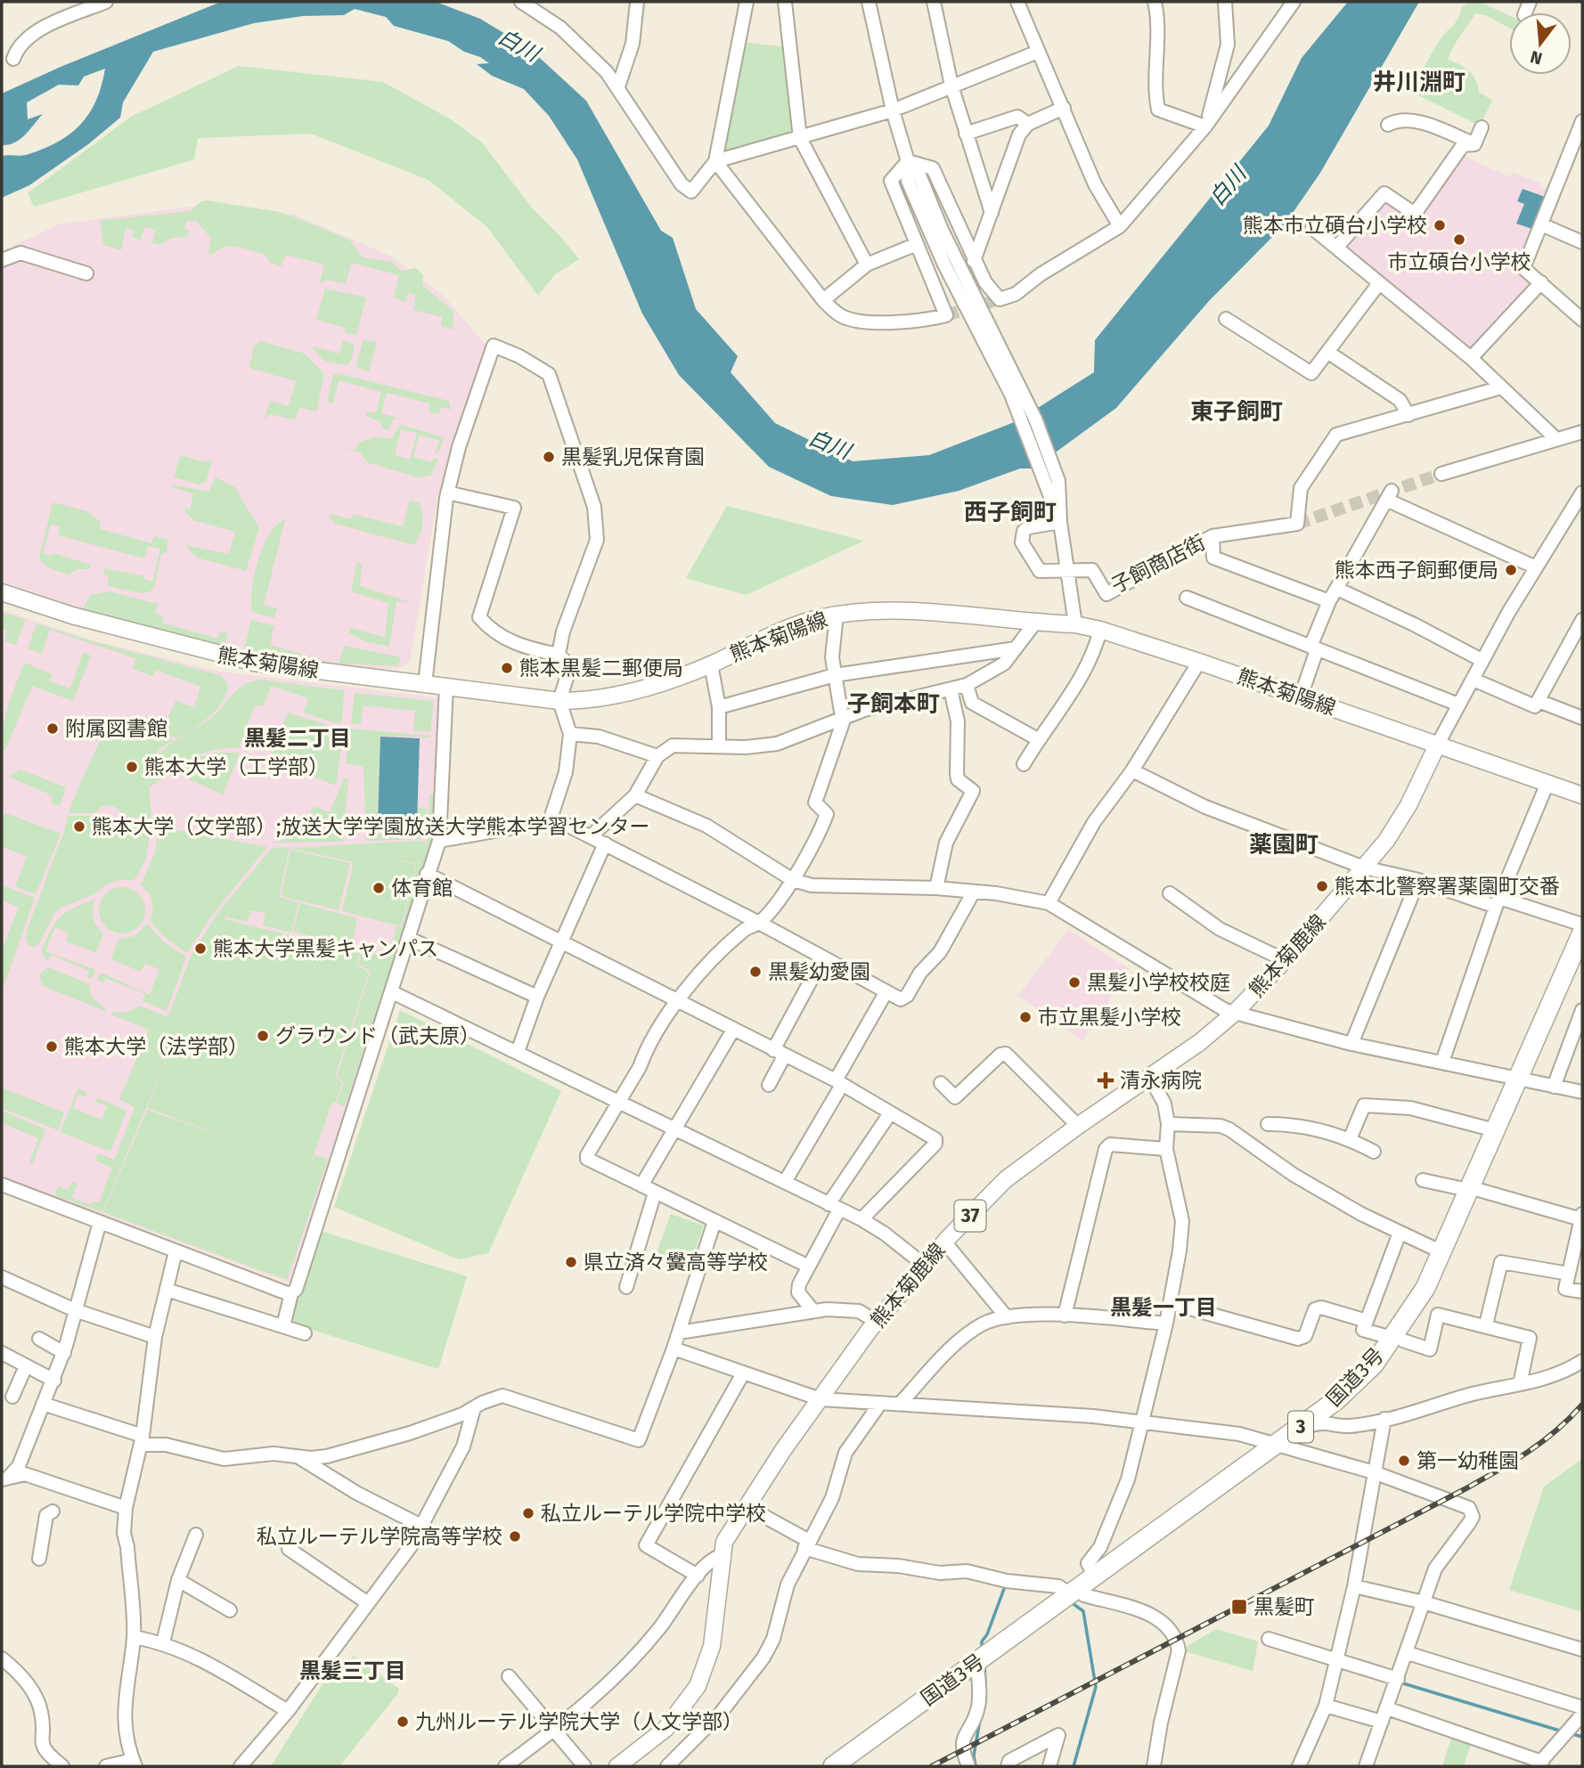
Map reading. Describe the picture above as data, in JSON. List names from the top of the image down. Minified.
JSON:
{"streets":{"highway":["国道3号","3"],"main road":["熊本菊陽線","熊本菊鹿線","37"],"street":["子飼商店街"]},"crossings":[["熊本菊陽線","熊本菊鹿線"]],"districts":["井川淵町","東子飼町","西子飼町","子飼本町","黒髪二丁目","薬園町","黒髪一丁目","黒髪三丁目"],"water":["白川"],"places":{"other":["熊本市立碩台小学校","市立碩台小学校","黒髪乳児保育園","熊本西子飼郵便局","熊本黒髪二郵便局","附属図書館","熊本大学（工学部）","熊本大学（文学部）;放送大学学園放送大学熊本学習センター","熊本北警察署薬園町交番","体育館","熊本大学黒髪キャンパス","黒髪幼愛園","黒髪小学校校庭","市立黒髪小学校","グラウンド（武夫原）","熊本大学（法学部）","県立済々黌高等学校","第一幼稚園","私立ルーテル学院中学校","私立ルーテル学院高等学校","九州ルーテル学院大学（人文学部）"],"health":["清永病院"],"transit":["黒髪町"]},"north":"bottom"}
